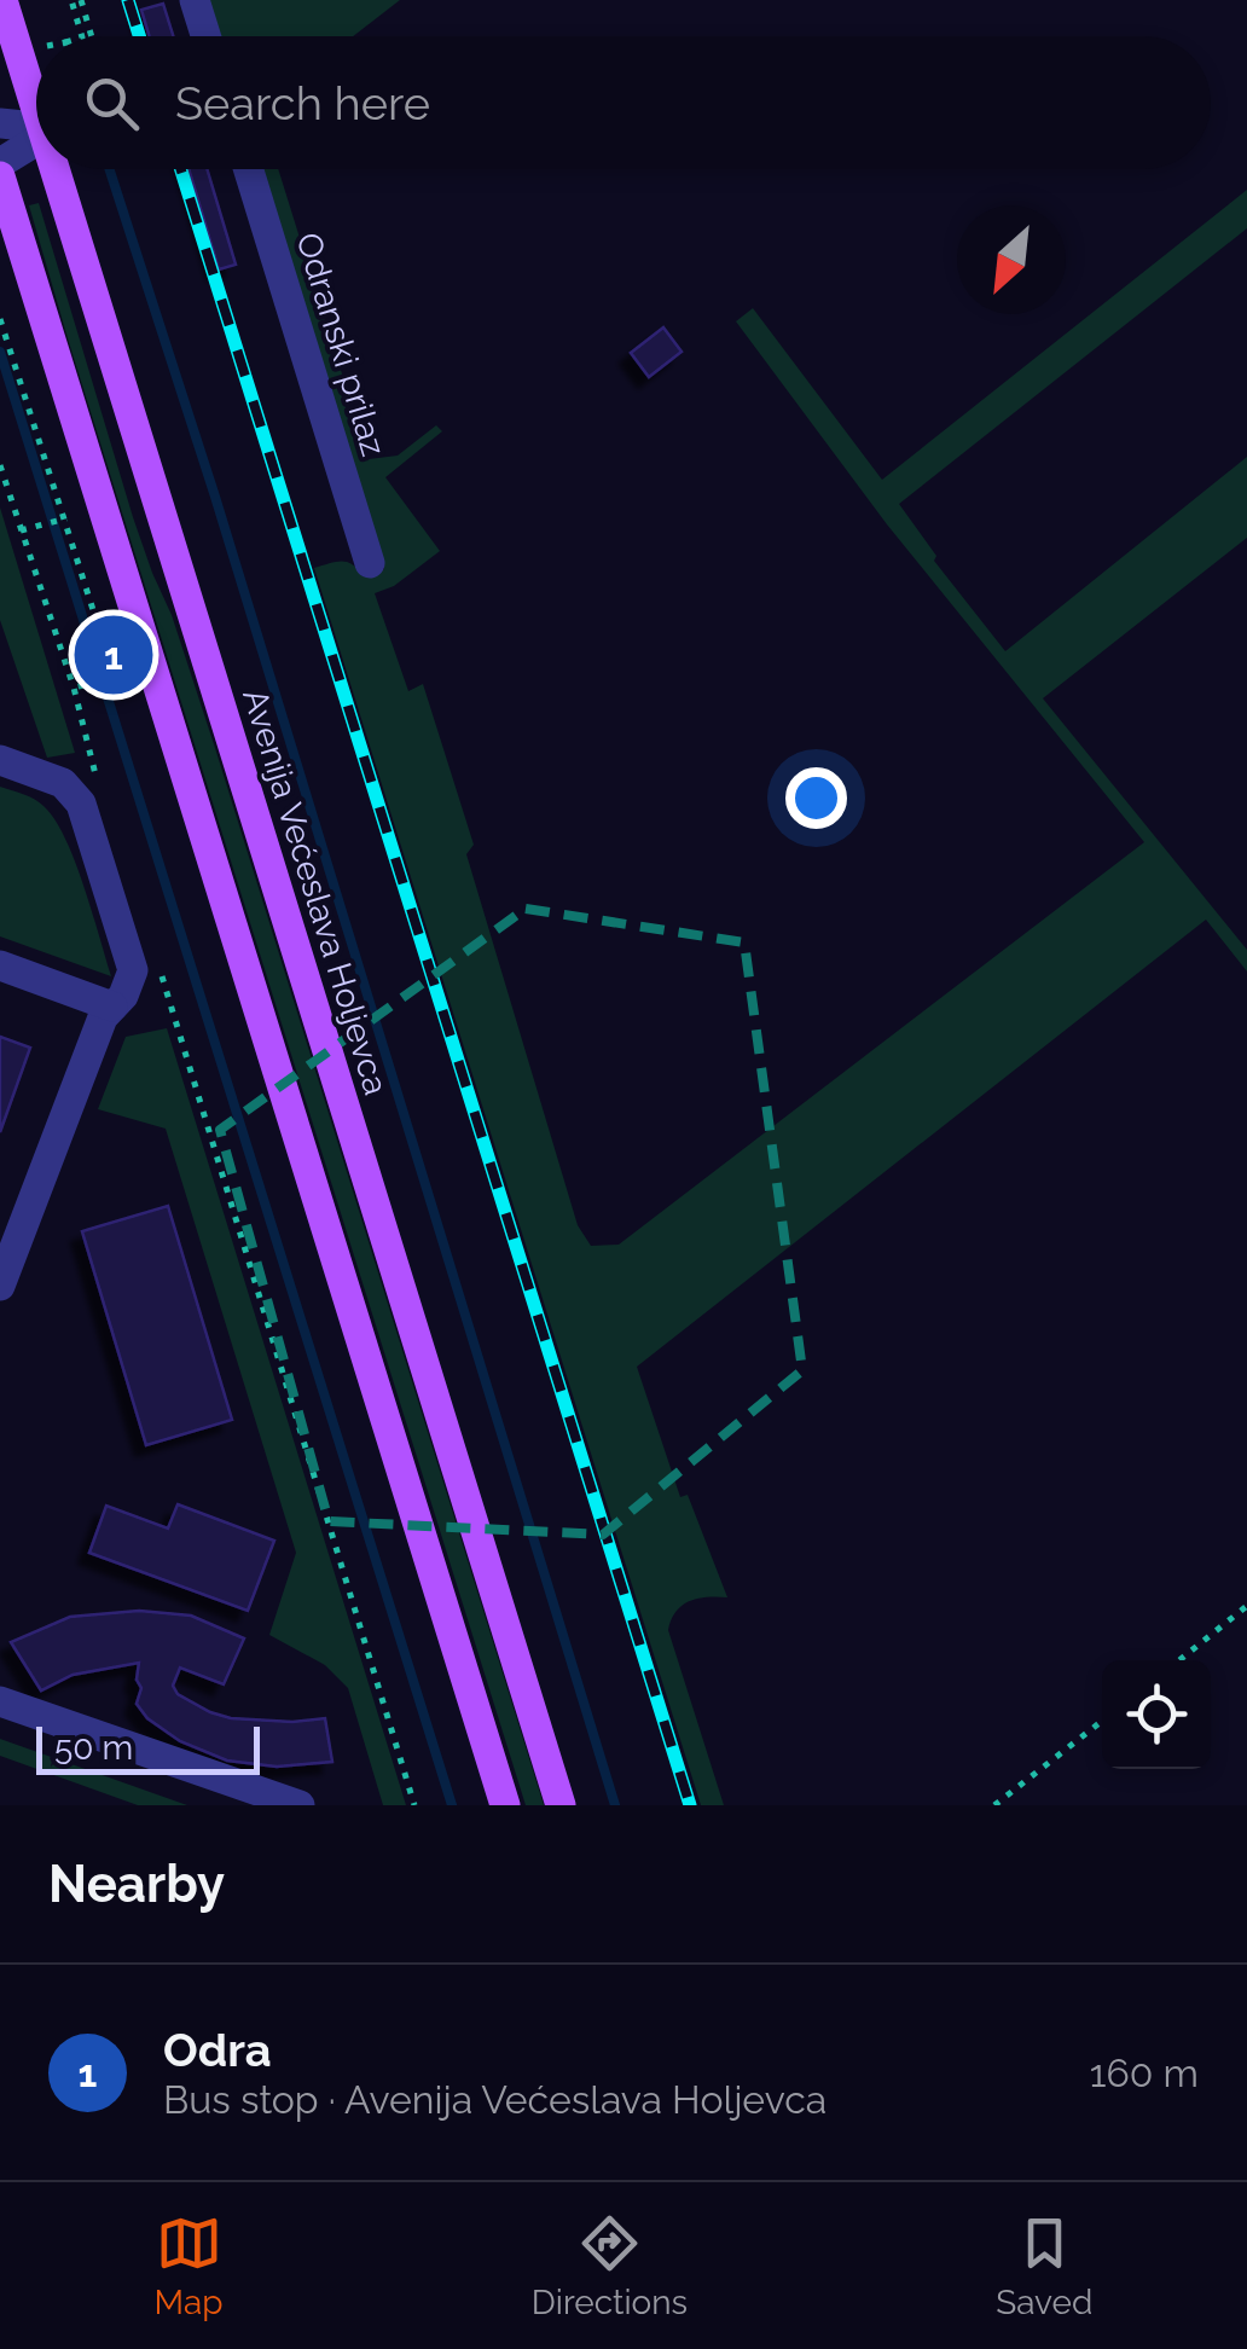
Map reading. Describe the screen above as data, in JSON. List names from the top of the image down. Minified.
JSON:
{"streets":{"main road":["Avenija Većeslava Holjevca"],"street":["Odranski prilaz"]},"scale_bar":"50 m","north":"bottom left","page":{"search":"Search here","pins":"1","scale":"50 m","heading":"Nearby","list":[{"mark":"1","name":"Odra","note":"Bus stop · Avenija Većeslava Holjevca","value":"160 m"}],"nav":["Map","Directions","Saved"]}}
